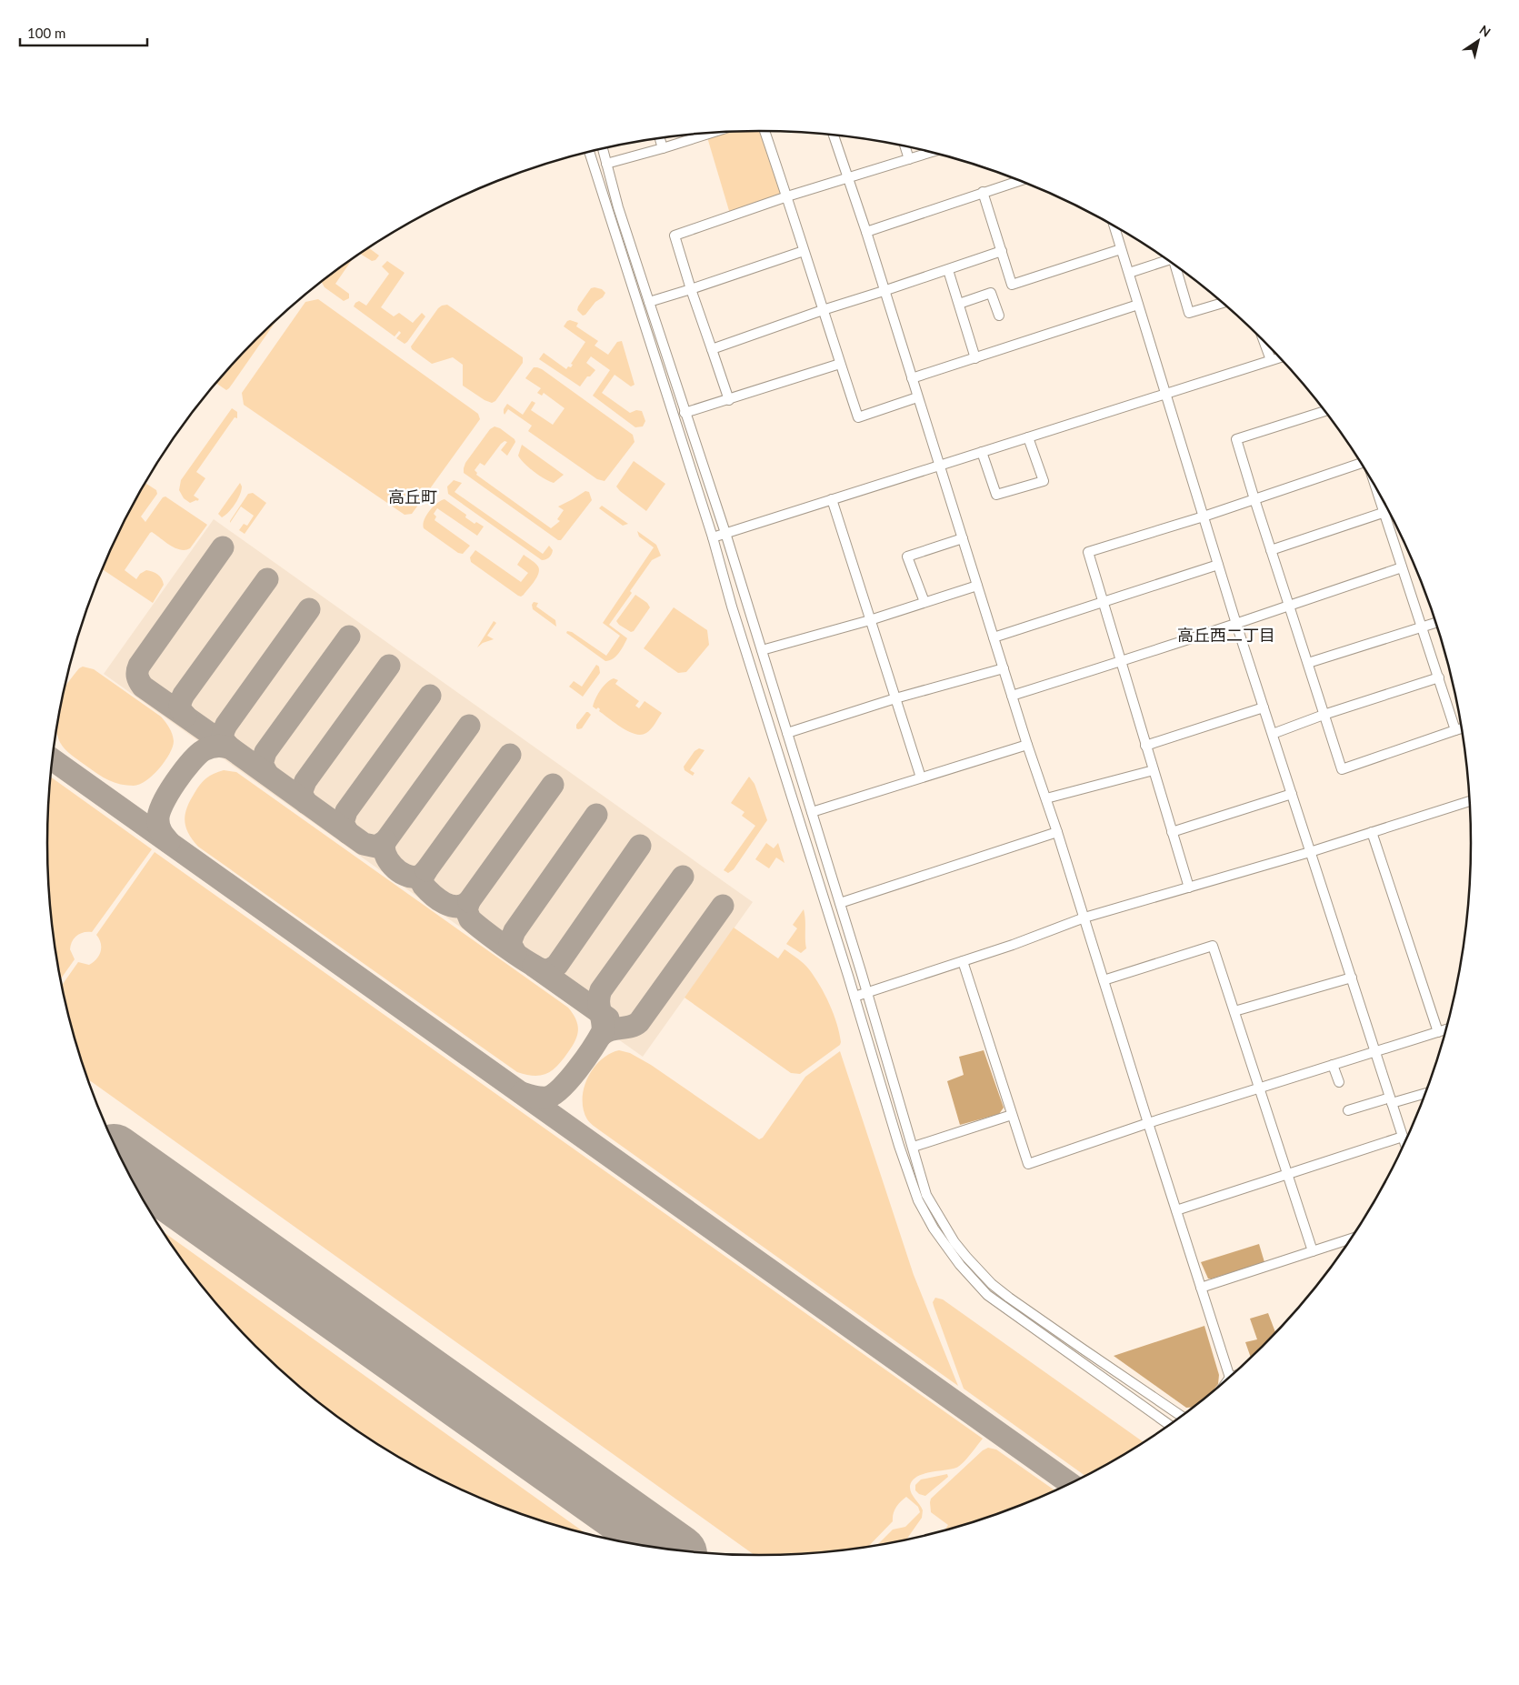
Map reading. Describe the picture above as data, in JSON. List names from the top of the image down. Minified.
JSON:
{"districts":["高丘町","高丘西二丁目"],"scale_bar":"100 m","north":"top right"}
